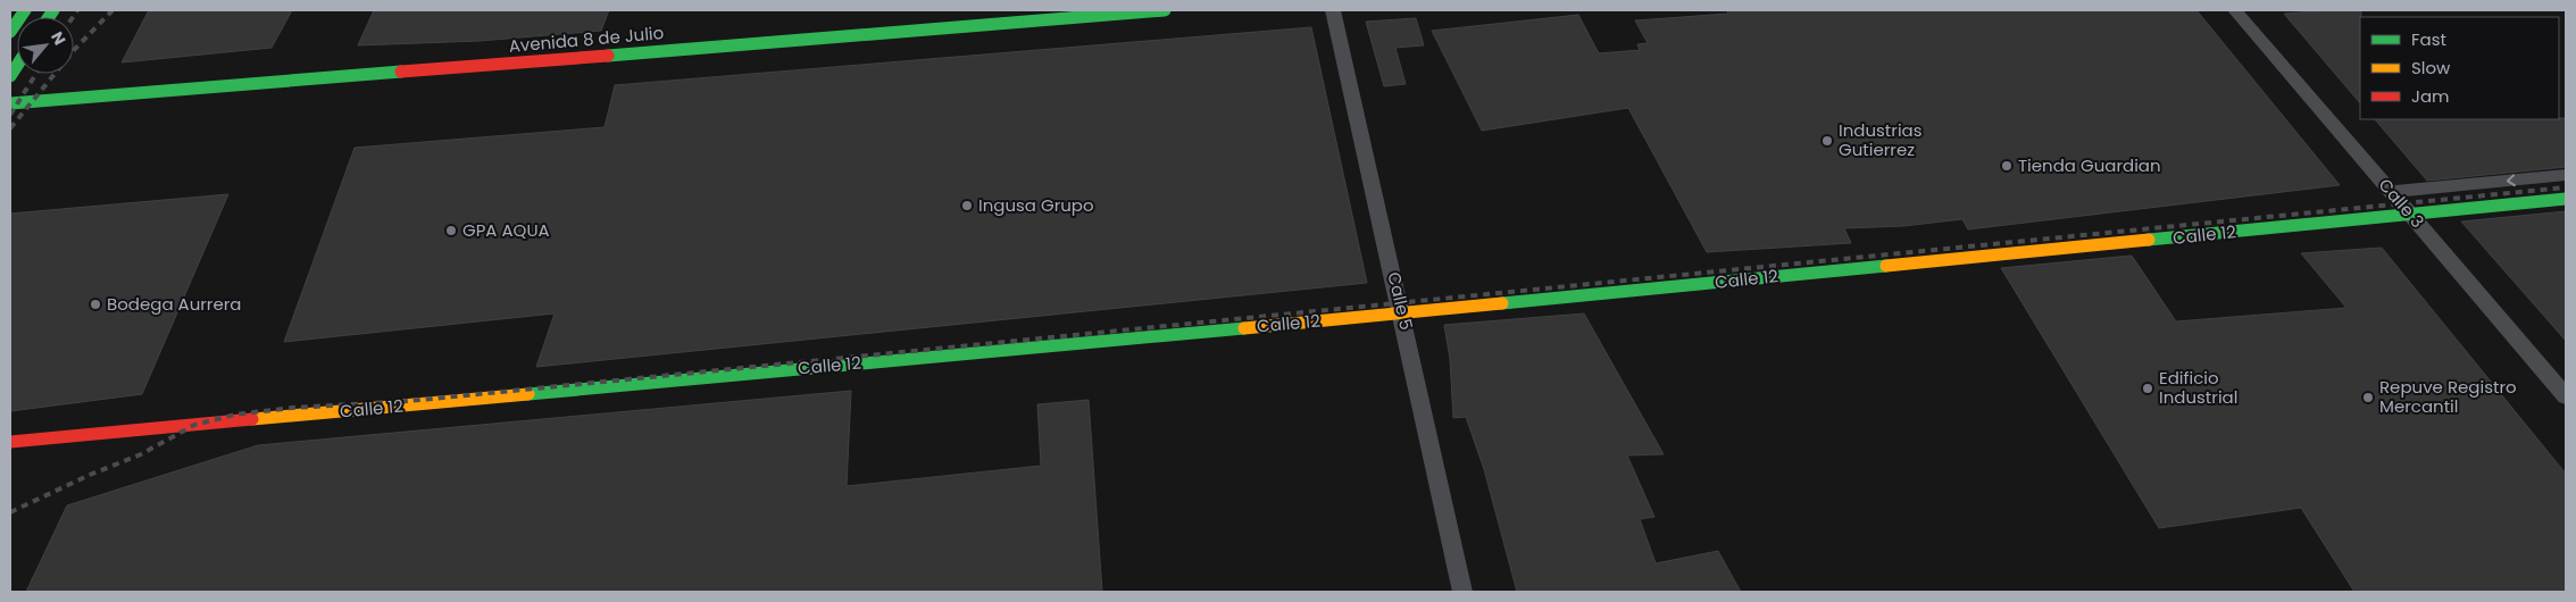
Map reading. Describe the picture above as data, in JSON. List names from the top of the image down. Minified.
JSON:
{"streets":{"street":["Avenida 8 de Julio","Calle 3","Calle 12","Calle 5"]},"crossings":[["Calle 3","Calle 12"],["Calle 12","Calle 5"]],"places":["Industrias Gutierrez","Tienda Guardian","Ingusa Grupo","GPA AQUA","Bodega Aurrera","Edificio Industrial","Repuve Registro Mercantil"],"legend":["Fast","Slow","Jam"],"north":"top right"}
